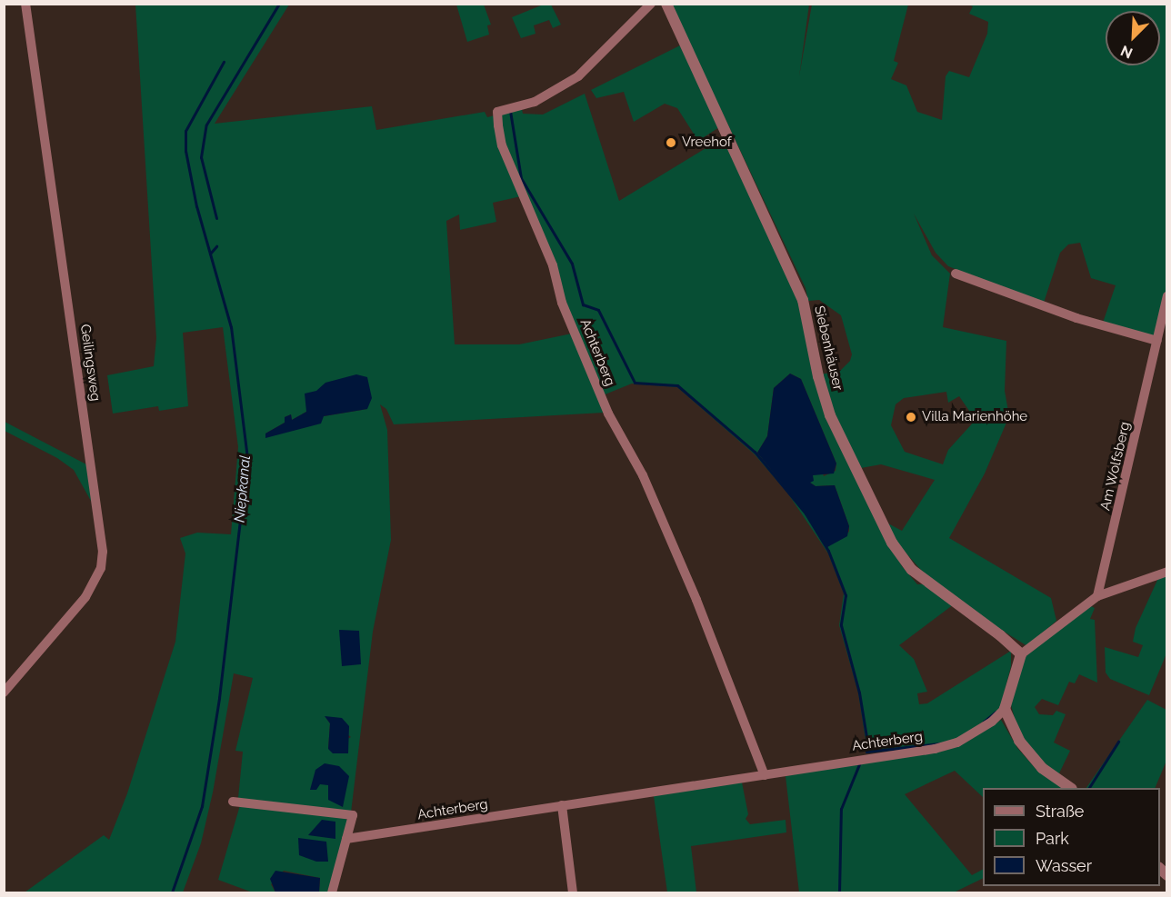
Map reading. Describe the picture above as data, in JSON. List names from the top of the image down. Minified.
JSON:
{"streets":{"street":["Siebenhäuser","Achterberg","Geilingsweg","Am Wolfsberg"]},"water":["Niepkanal"],"places":["Vreehof","Villa Marienhöhe"],"legend":["Straße","Park","Wasser"],"north":"bottom left"}
